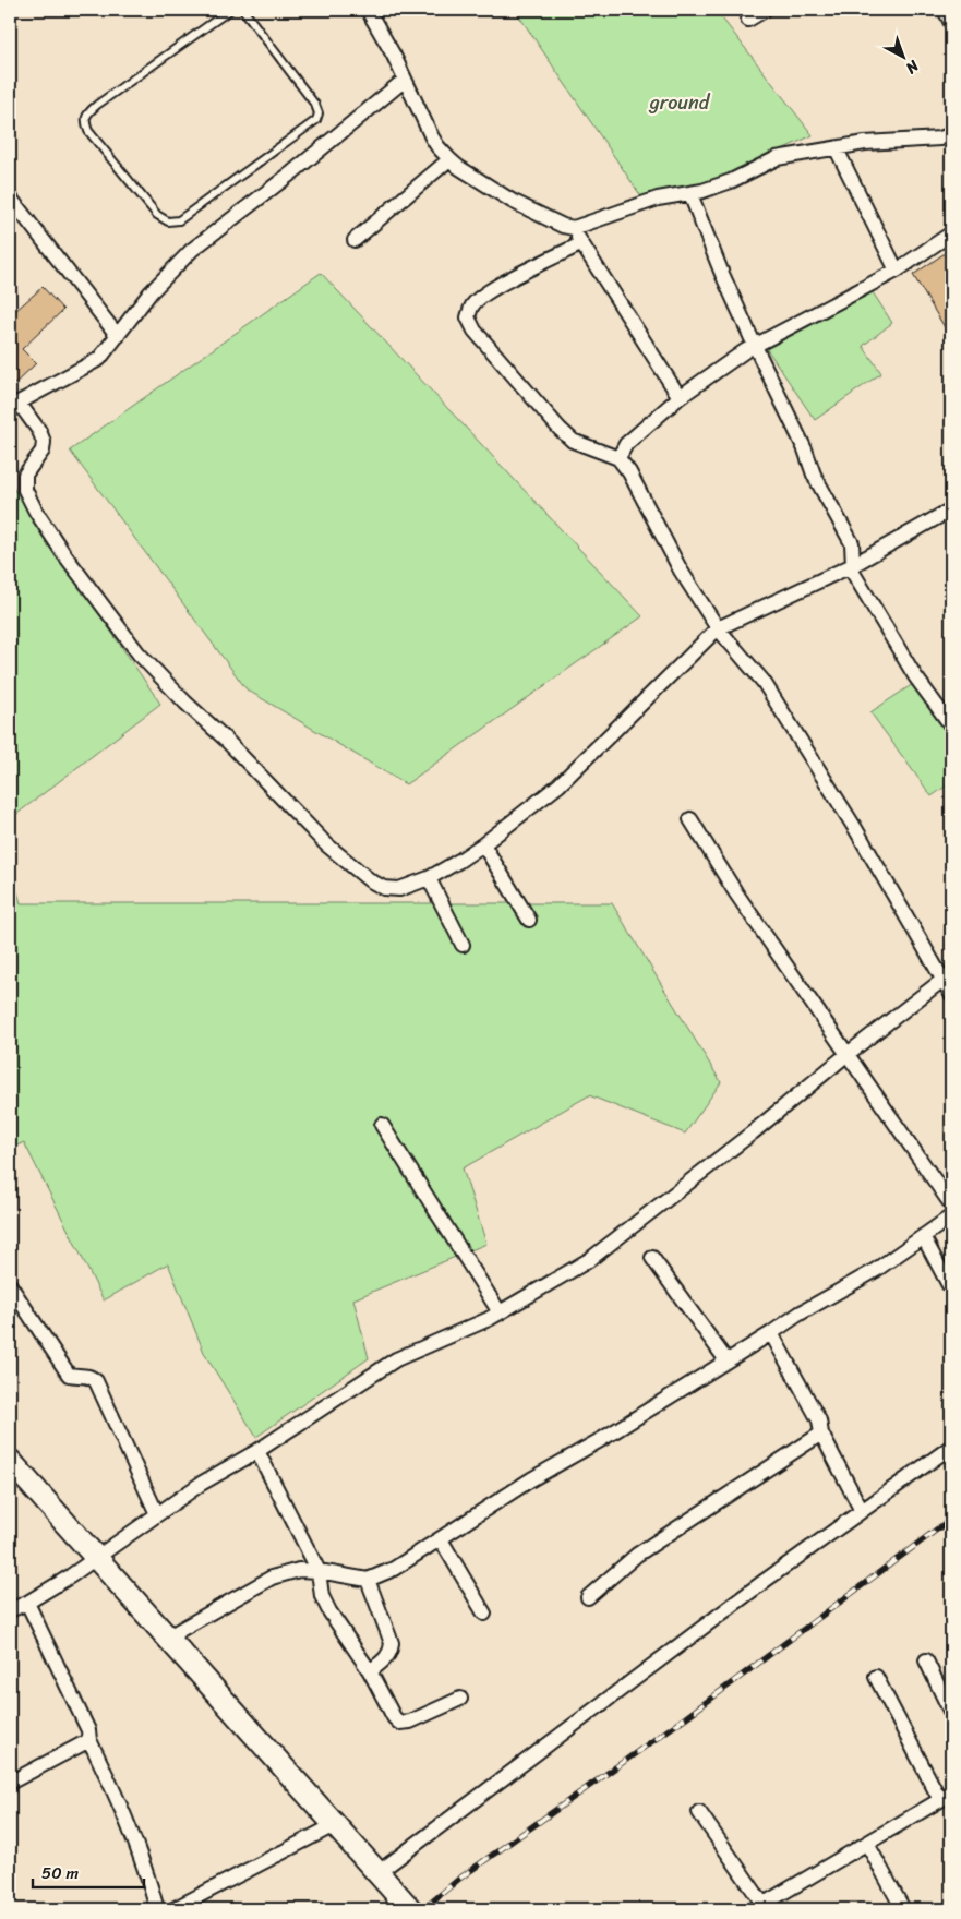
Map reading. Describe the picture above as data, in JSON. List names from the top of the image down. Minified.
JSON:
{"parks":["ground"],"scale_bar":"50 m","north":"bottom right"}
